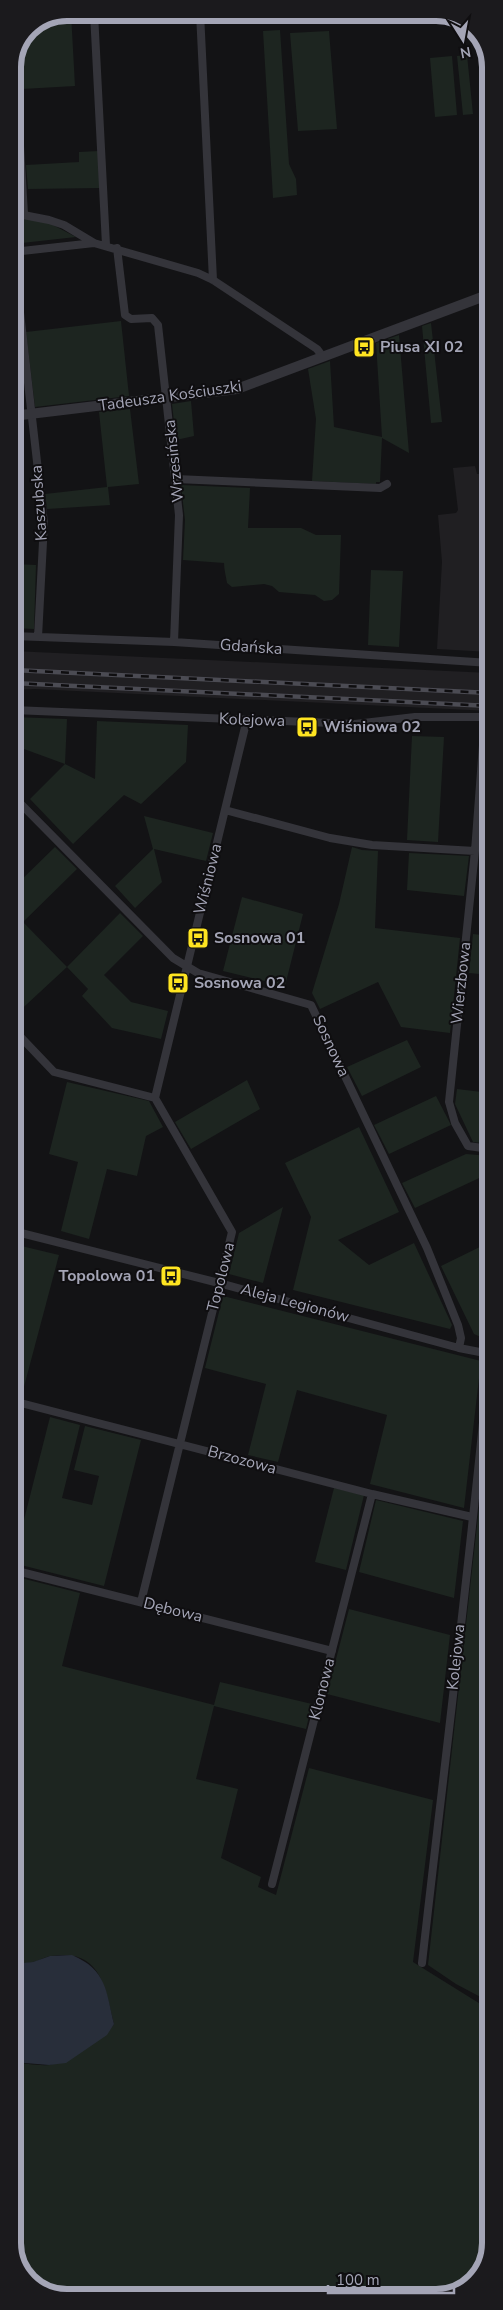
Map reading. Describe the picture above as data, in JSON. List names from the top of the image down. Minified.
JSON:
{"streets":{"street":["Tadeusza Kościuszki","Wrzesińska","Kaszubska","Gdańska","Kolejowa","Wiśniowa","Wierzbowa","Sosnowa","Topolowa","Aleja Legionów","Brzozowa","Dębowa","Klonowa"]},"crossings":[["Tadeusza Kościuszki","Wrzesińska"],["Tadeusza Kościuszki","Kaszubska"],["Wrzesińska","Gdańska"],["Kaszubska","Gdańska"],["Kolejowa","Wiśniowa"],["Kolejowa","Brzozowa"],["Wiśniowa","Sosnowa"],["Wiśniowa","Topolowa"],["Sosnowa","Aleja Legionów"],["Topolowa","Aleja Legionów"],["Topolowa","Brzozowa"],["Topolowa","Dębowa"],["Brzozowa","Klonowa"],["Dębowa","Klonowa"]],"places":{"bus stop":["Piusa XI 02","Wiśniowa 02","Sosnowa 01","Sosnowa 02","Topolowa 01"]},"scale_bar":"100 m","north":"bottom"}
